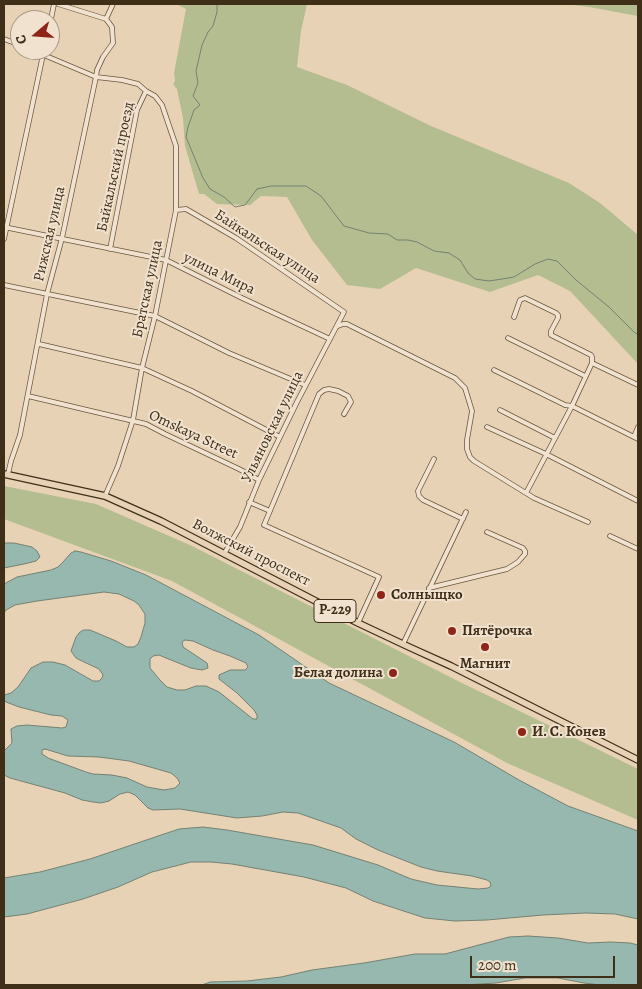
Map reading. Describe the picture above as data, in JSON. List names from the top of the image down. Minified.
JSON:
{"streets":{"main road":["Волжский проспект","Р-229"],"street":["Байкальский проезд","Рижская улица","Байкальская улица","улица Мира","Братская улица","Ульяновская улица","Omskaya Street"]},"crossings":[["Байкальский проезд","улица Мира"],["Байкальский проезд","Братская улица"],["Рижская улица","улица Мира"],["Рижская улица","Omskaya Street"],["Рижская улица","Волжский проспект"],["Байкальская улица","Братская улица"],["Байкальская улица","Ульяновская улица"],["улица Мира","Братская улица"],["улица Мира","Ульяновская улица"],["Братская улица","Omskaya Street"],["Братская улица","Волжский проспект"],["Ульяновская улица","Omskaya Street"],["Ульяновская улица","Волжский проспект"]],"places":["Солныщко","Пятёрочка","Магнит","Белая долина","И. С. Конев"],"scale_bar":"200 m","north":"left"}
